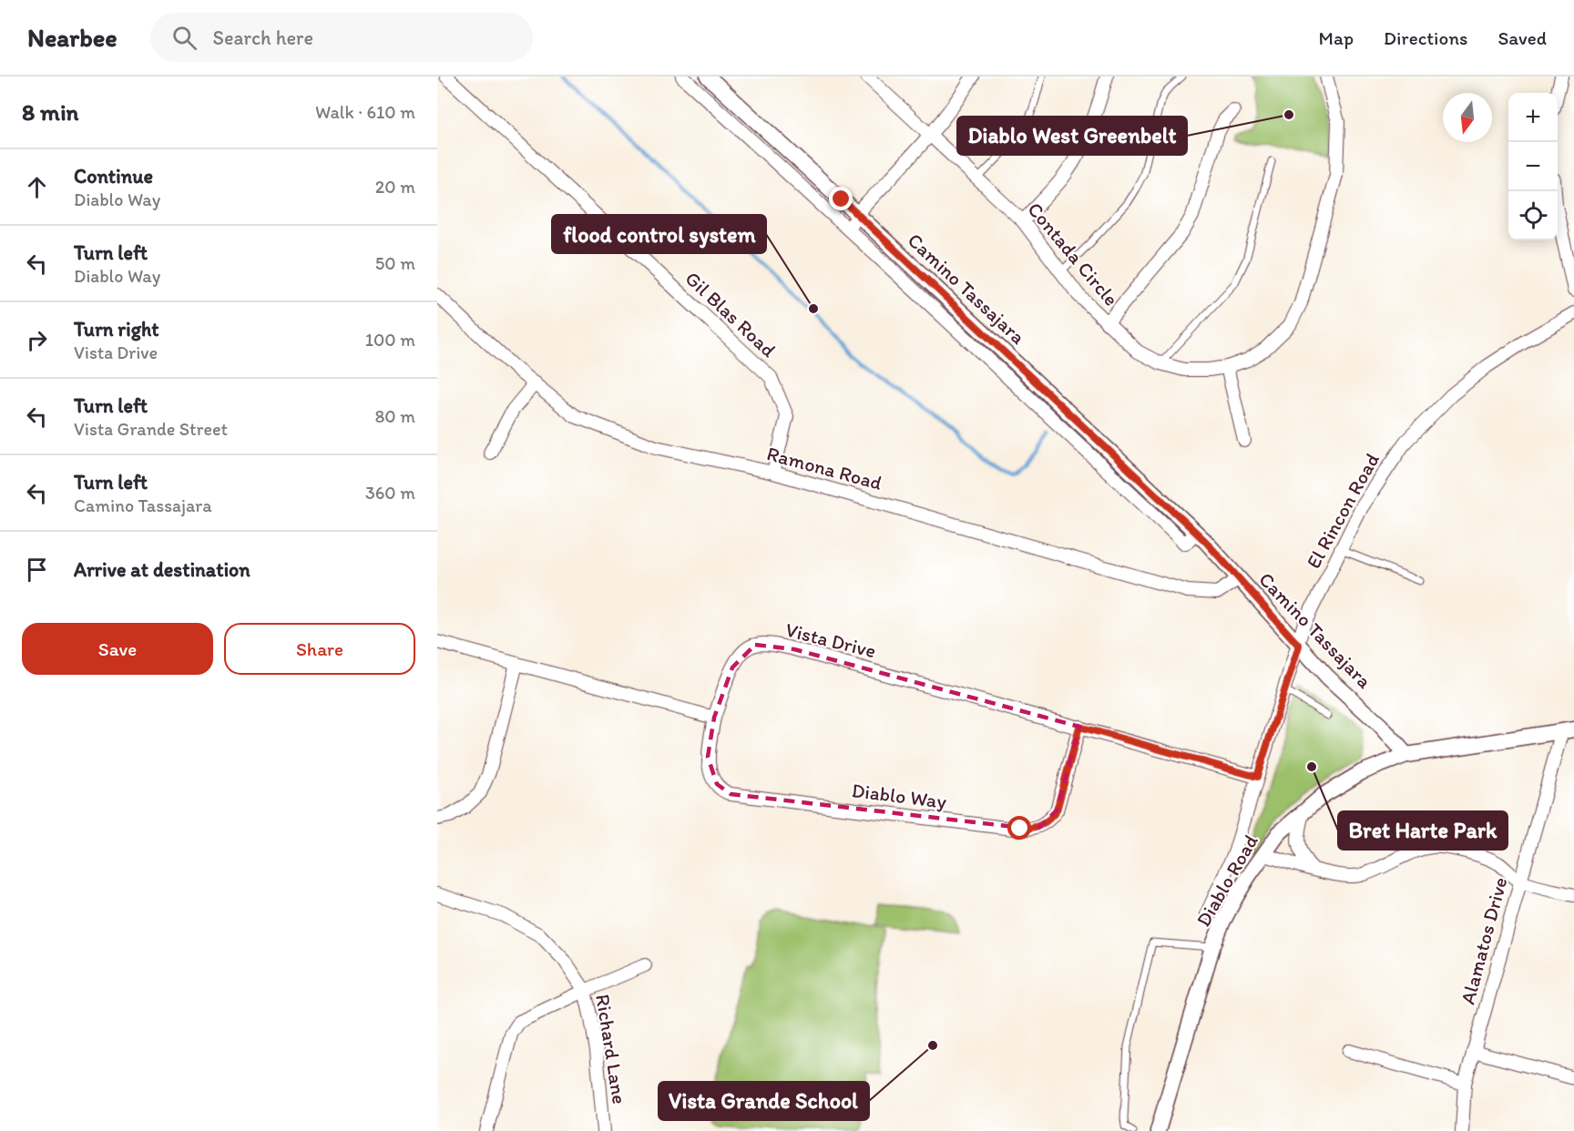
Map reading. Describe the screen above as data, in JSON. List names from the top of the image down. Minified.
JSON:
{"streets":{"street":["Contada Circle","Camino Tassajara","Gil Blas Road","Ramona Road","El Rincon Road","Vista Drive","Diablo Way","Diablo Road","Alamatos Drive","Richard Lane"]},"crossings":[["Camino Tassajara","Ramona Road"],["Camino Tassajara","El Rincon Road"],["Camino Tassajara","Diablo Road"],["Gil Blas Road","Ramona Road"],["El Rincon Road","Vista Drive"],["Vista Drive","Diablo Way"],["Diablo Road","Alamatos Drive"]],"places":["Diablo West Greenbelt","flood control system","Bret Harte Park","Vista Grande School"],"north":"bottom","page":{"header":"Nearbee","search":"Search here","nav":["Map","Directions","Saved"],"heading":["8 min","Walk · 610 m"],"map_buttons":["+","−"],"list":[["Continue","Diablo Way","20 m"],["Turn left","Diablo Way","50 m"],["Turn right","Vista Drive","100 m"],["Turn left","Vista Grande Street","80 m"],["Turn left","Camino Tassajara","360 m"],"Arrive at destination"],"buttons":["Save","Share"]}}
